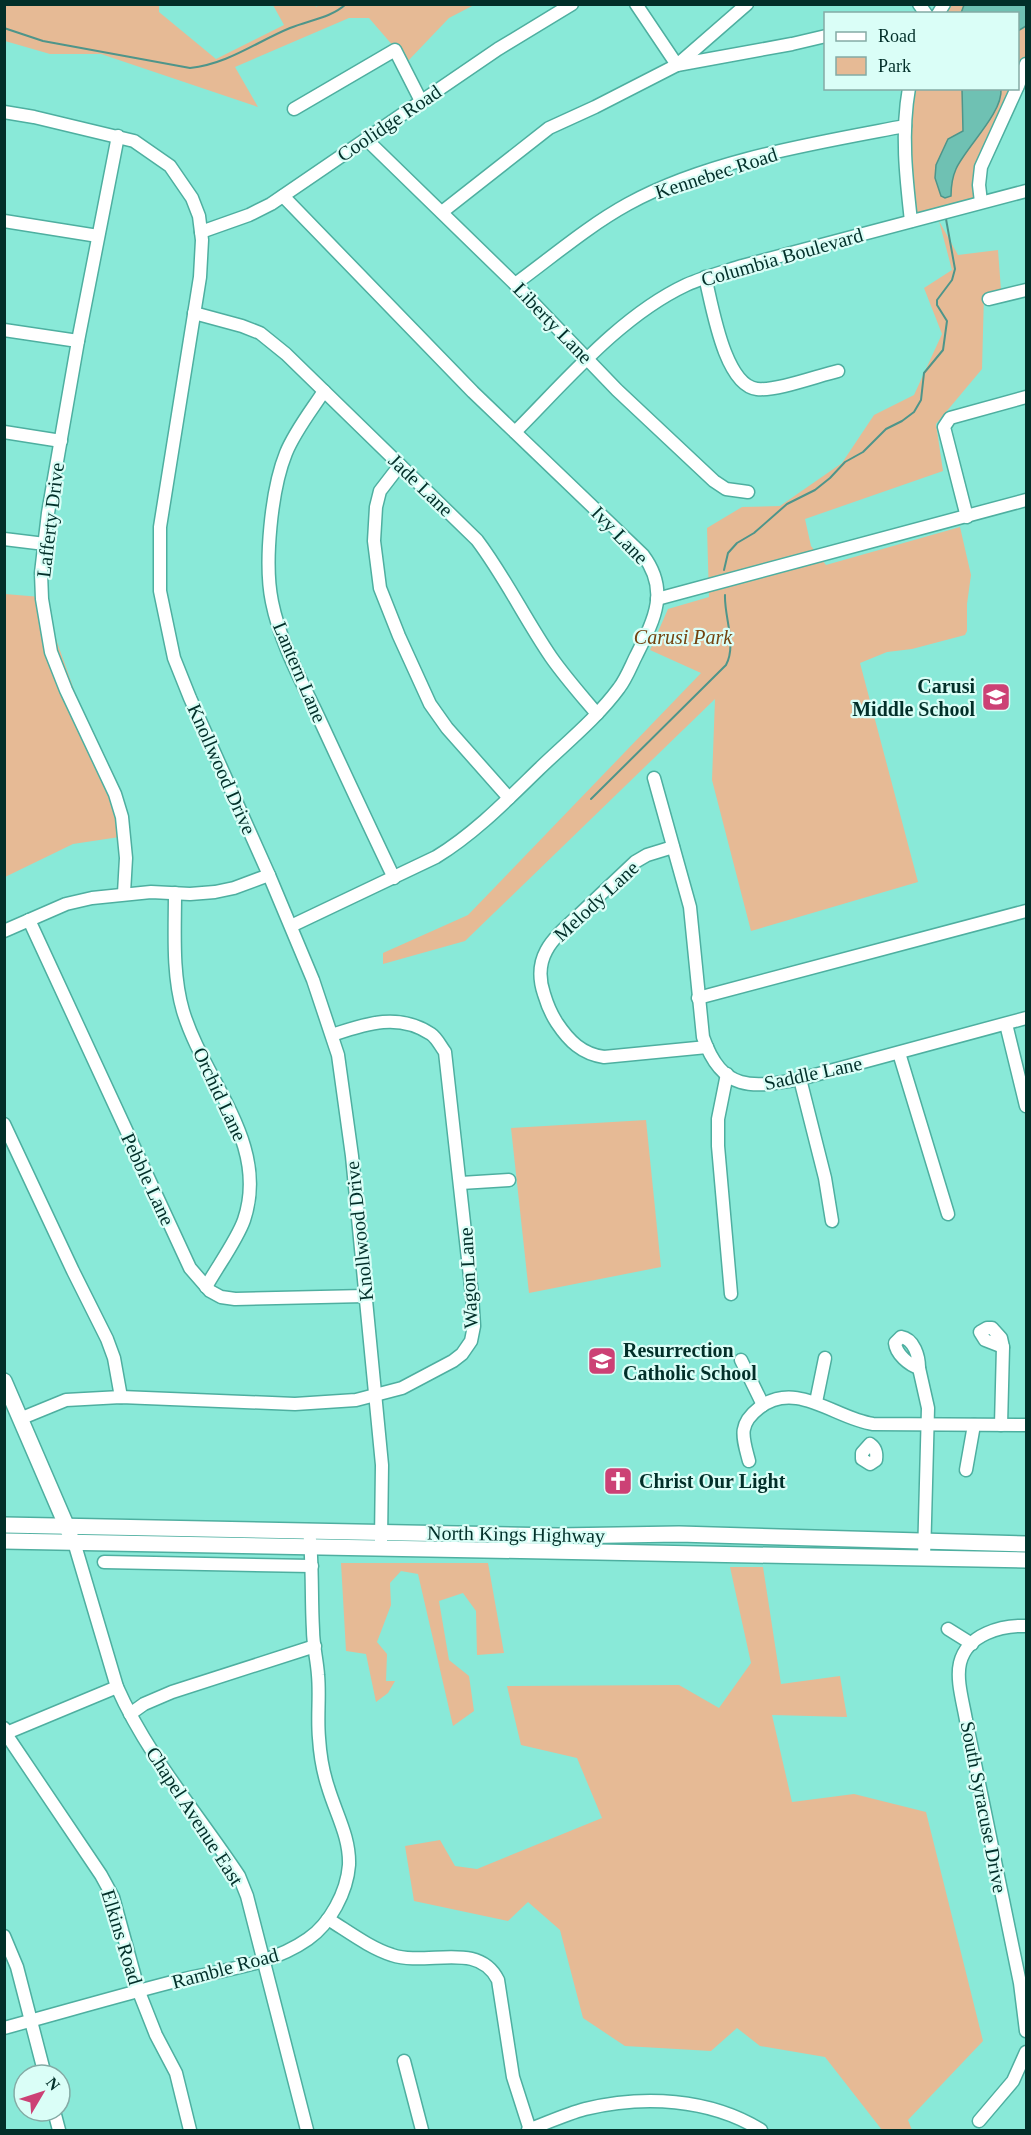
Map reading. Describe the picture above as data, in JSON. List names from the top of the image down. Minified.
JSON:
{"streets":{"main road":["North Kings Highway"],"street":["Coolidge Road","Kennebec Road","Columbia Boulevard","Liberty Lane","Jade Lane","Lafferty Drive","Ivy Lane","Lantern Lane","Knollwood Drive","Melody Lane","Saddle Lane","Orchid Lane","Pebble Lane","Wagon Lane","South Syracuse Drive","Chapel Avenue East","Elkins Road","Ramble Road"]},"crossings":[["Coolidge Road","Liberty Lane"],["Coolidge Road","Ivy Lane"],["Coolidge Road","Knollwood Drive"],["Kennebec Road","Liberty Lane"],["Columbia Boulevard","Liberty Lane"],["Columbia Boulevard","Ivy Lane"],["Jade Lane","Ivy Lane"],["Jade Lane","Lantern Lane"],["Jade Lane","Knollwood Drive"],["Lafferty Drive","Knollwood Drive"],["Ivy Lane","Lantern Lane"],["Ivy Lane","Knollwood Drive"],["Knollwood Drive","Pebble Lane"],["Knollwood Drive","Wagon Lane"],["Knollwood Drive","North Kings Highway"],["Orchid Lane","Pebble Lane"],["North Kings Highway","Chapel Avenue East"],["North Kings Highway","Ramble Road"],["Chapel Avenue East","Ramble Road"],["Elkins Road","Ramble Road"]],"parks":["Carusi Park"],"places":{"school or university":["Carusi Middle School","Resurrection Catholic School"],"church":["Christ Our Light"]},"legend":["Road","Park"],"north":"top right"}
